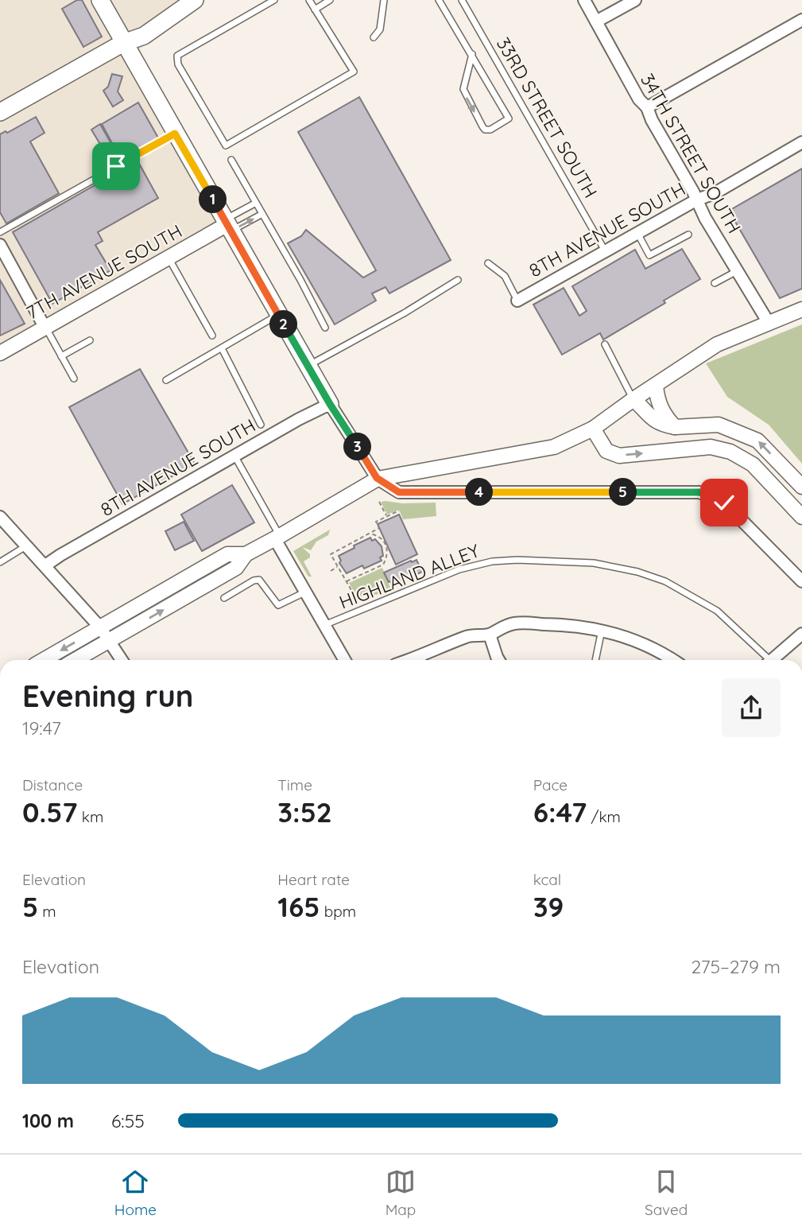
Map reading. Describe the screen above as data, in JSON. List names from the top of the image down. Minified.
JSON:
{"streets":{"street":["34TH STREET SOUTH","8TH AVENUE SOUTH","7TH AVENUE SOUTH"],"lane":["33RD STREET SOUTH","HIGHLAND ALLEY"]},"crossings":[["33RD STREET SOUTH","8TH AVENUE SOUTH"],["34TH STREET SOUTH","8TH AVENUE SOUTH"]],"page":{"pins":["1","2","3","4","5"],"heading":["Evening run","19:47"],"stats":[["Distance","0.57 km"],["Time","3:52"],["Pace","6:47 /km"],["Elevation","5 m"],["Heart rate","165 bpm"],["kcal","39"]],"chart":["Elevation","275–279 m"],"list":[{"name":"100 m","note":"6:55"}],"tabs":["Home","Map","Saved"]}}
